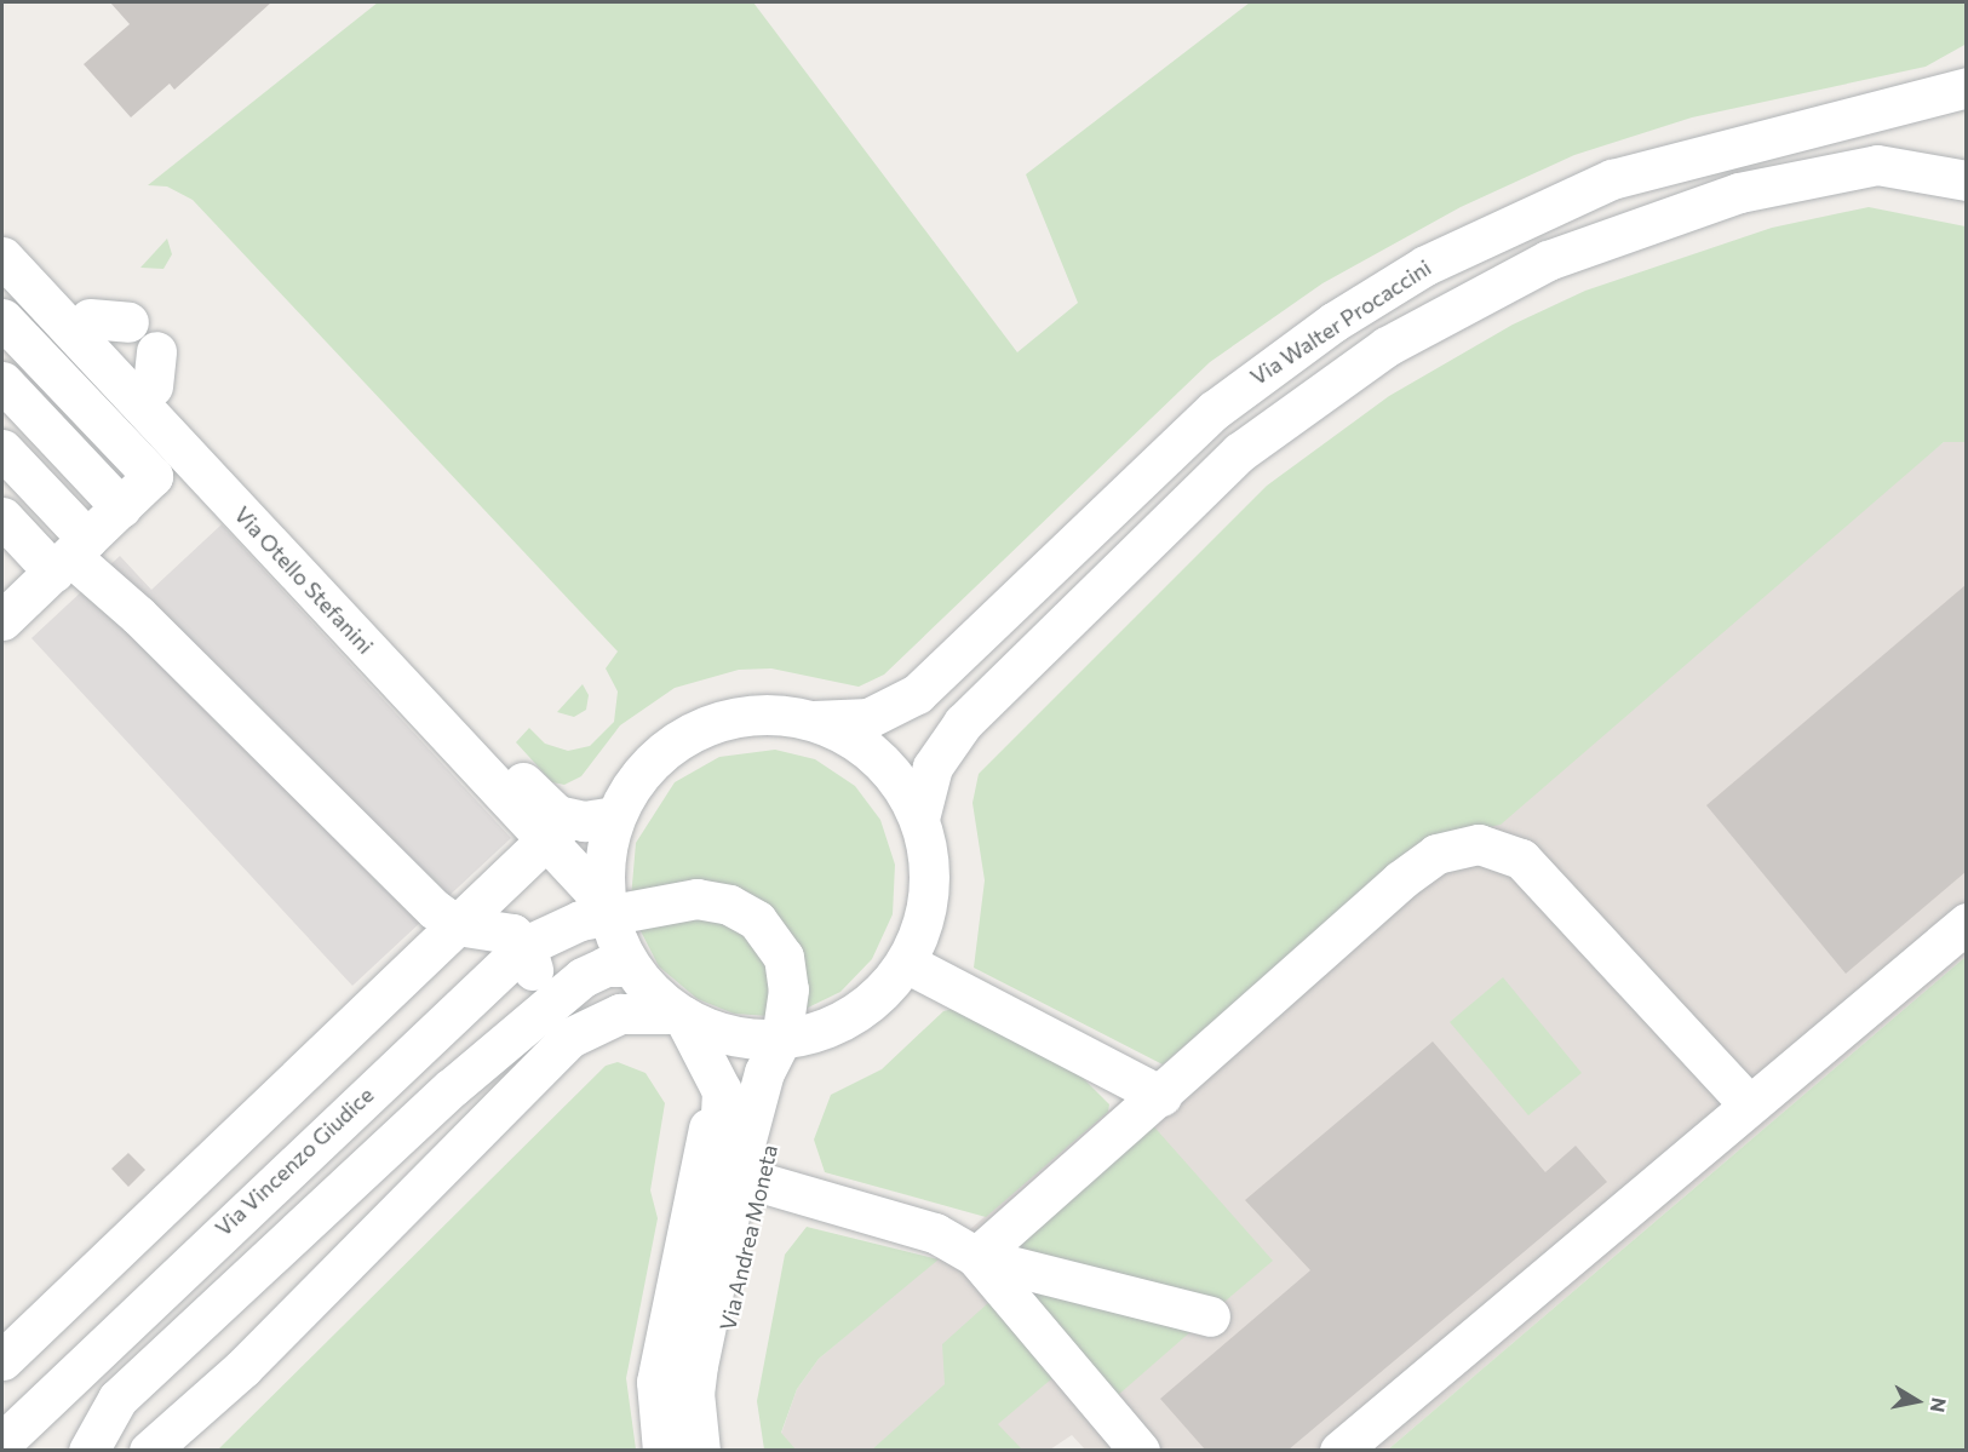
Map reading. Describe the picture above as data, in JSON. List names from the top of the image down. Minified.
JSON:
{"streets":{"street":["Via Walter Procaccini","Via Otello Stefanini","Via Vincenzo Giudice","Via Andrea Moneta"]},"crossings":[["Via Otello Stefanini","Via Vincenzo Giudice"],["Via Vincenzo Giudice","Via Andrea Moneta"]],"north":"right"}
